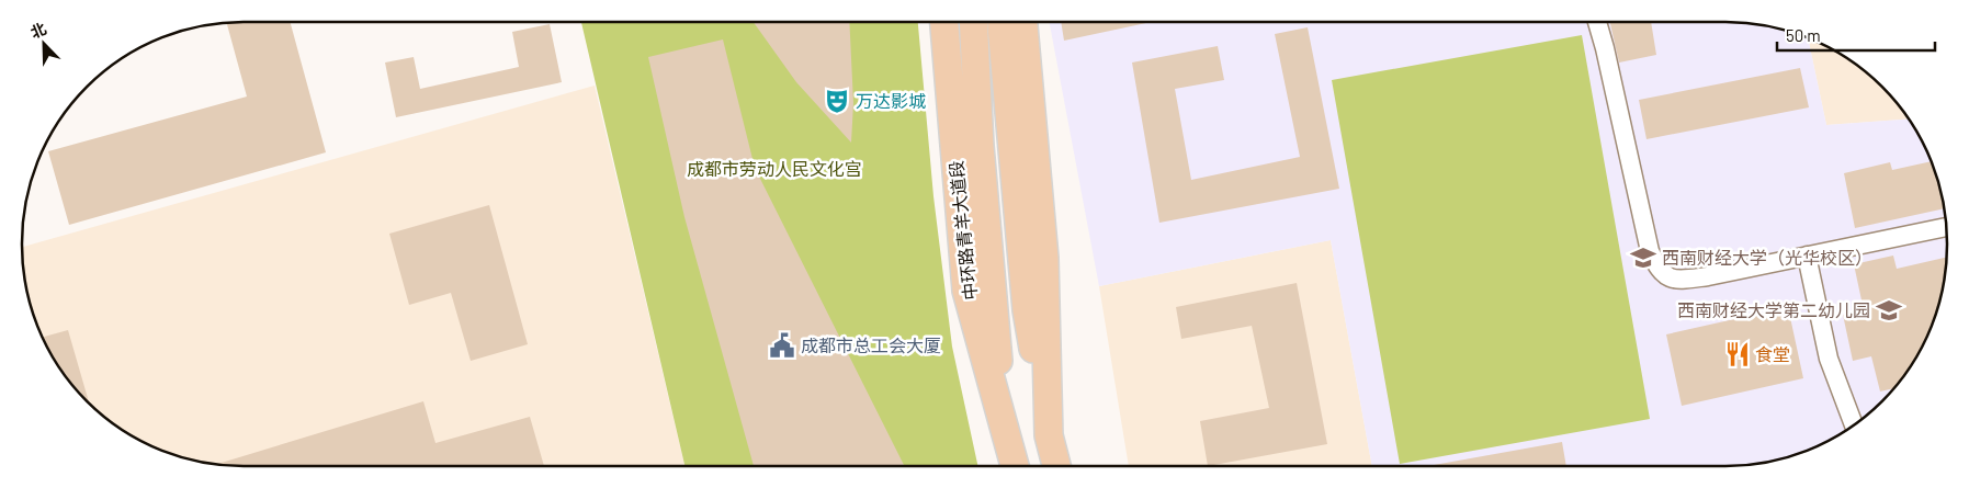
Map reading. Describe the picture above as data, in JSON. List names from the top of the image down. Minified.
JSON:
{"streets":{"main road":["中环路青羊大道段"]},"parks":["成都市劳动人民文化宫"],"places":{"theatre":["万达影城"],"school or university":["西南财经大学（光华校区）","西南财经大学第二幼儿园"],"public building":["成都市总工会大厦"],"restaurant":["食堂"]},"scale_bar":"50 m","north":"top left"}
